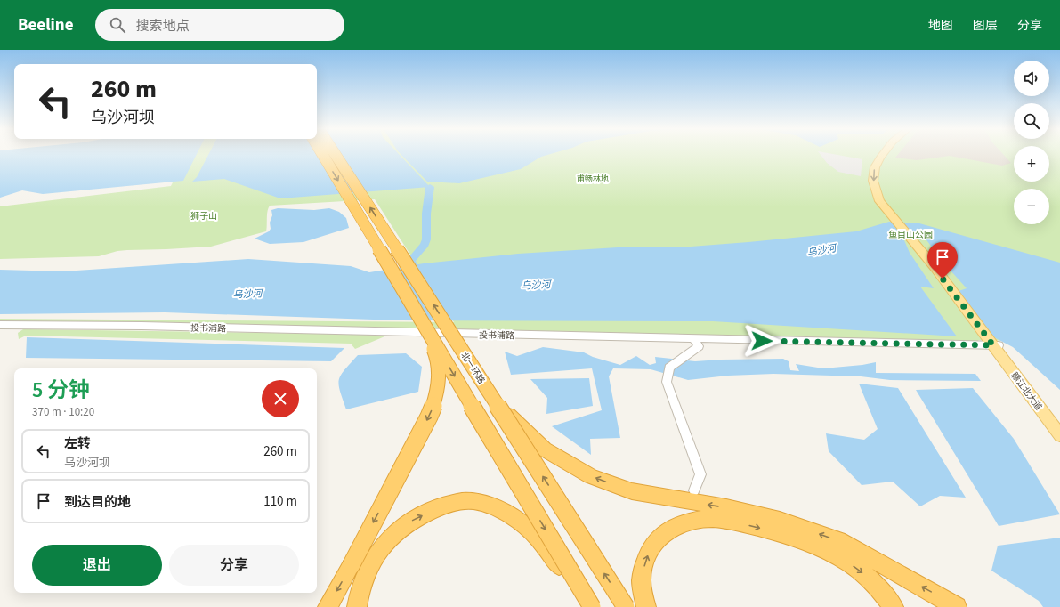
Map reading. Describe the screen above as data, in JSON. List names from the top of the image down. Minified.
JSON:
{"streets":{"highway":["北一环路"],"main road":["赣江北大道"],"street":["投书浦路"]},"crossings":[["投书浦路","赣江北大道"]],"water":["乌沙河"],"parks":["甫畅林地","狮子山","鱼目山公园"],"page":{"header":"Beeline","search":"搜索地点","nav":["地图","图层","分享"],"map_buttons":["+","−"],"turn":["260 m","乌沙河坝"],"heading":["5 分钟","370 m · 10:20"],"list":[{"name":"左转","note":"乌沙河坝","value":"260 m"},{"name":"到达目的地","value":"110 m"}],"buttons":["退出","分享"]}}
